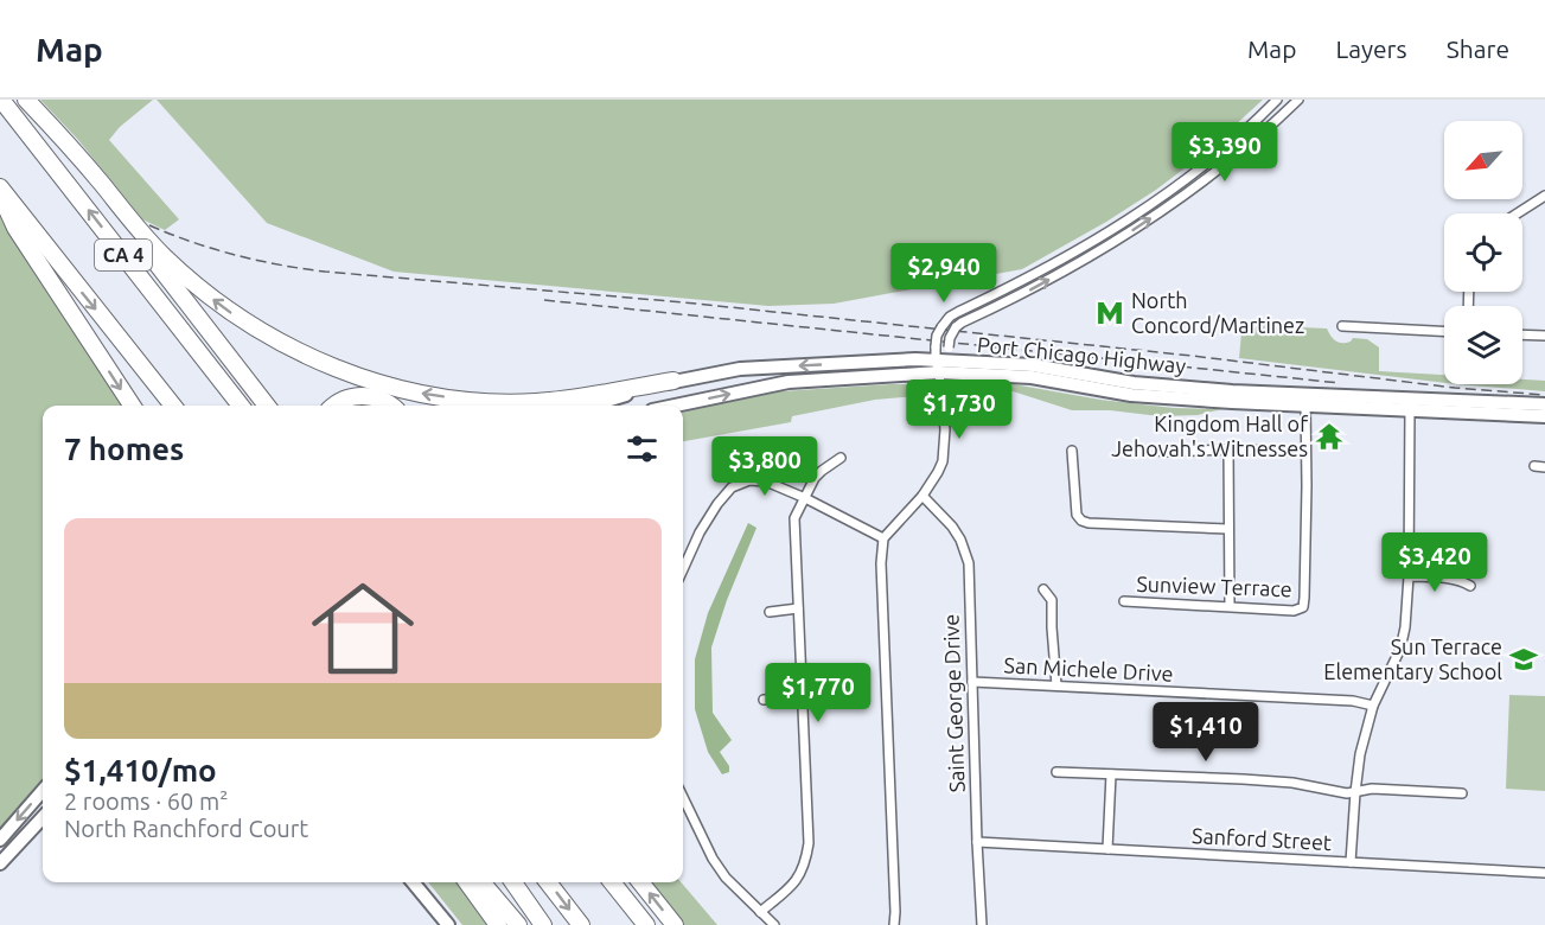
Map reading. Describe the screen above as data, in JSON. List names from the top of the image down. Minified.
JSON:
{"streets":{"highway":["CA 4"],"main road":["Port Chicago Highway"],"street":["Sunview Terrace","San Michele Drive","Saint George Drive","Sanford Street"]},"crossings":[["Port Chicago Highway","Sunview Terrace"],["San Michele Drive","Saint George Drive"],["Saint George Drive","Sanford Street"]],"places":{"metro station":["North Concord/Martinez"],"temple":["Kingdom Hall of Jehovah's Witnesses"],"school or university":["Sun Terrace Elementary School"]},"north":"bottom left","page":{"header":"Map","nav":["Map","Layers","Share"],"price":["$3,390","$2,940","$1,730","$3,800","$3,420","$1,770","$1,410"],"heading":"7 homes","list":[{"name":"$1,410/mo","note":"2 rooms · 60 m² · North Ranchford Court"}]}}
